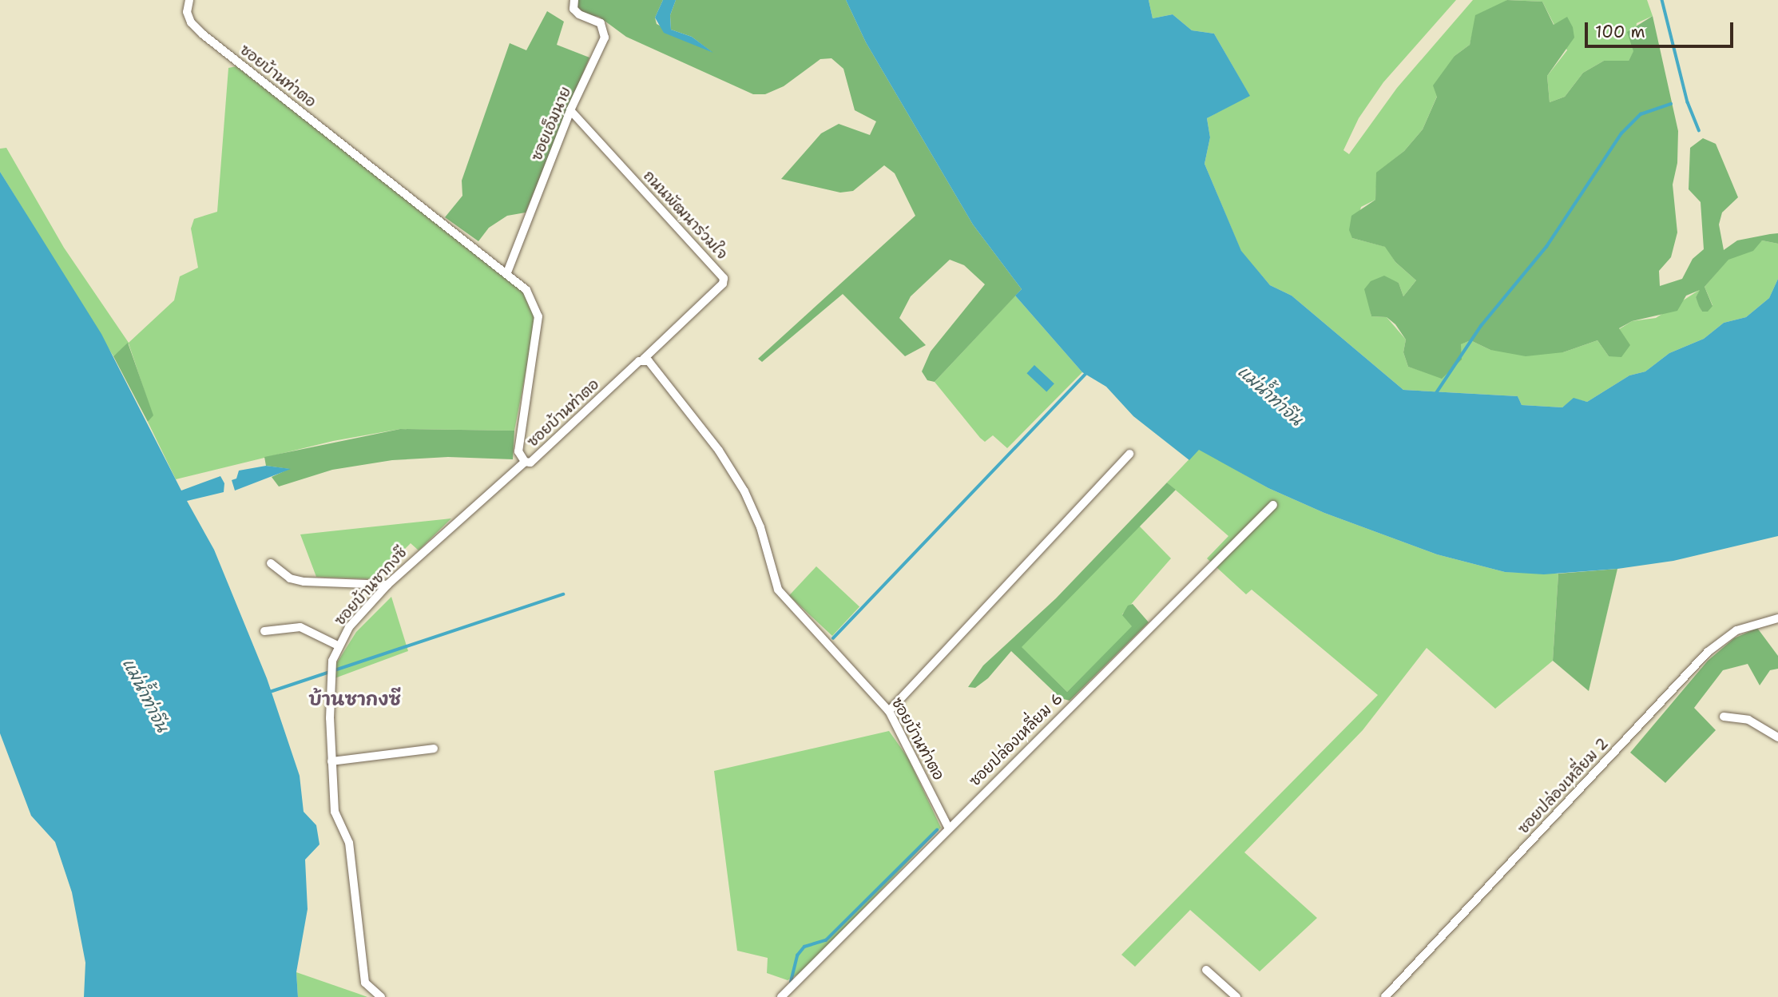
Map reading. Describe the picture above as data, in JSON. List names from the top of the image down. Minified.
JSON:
{"streets":{"street":["ซอยบ้านท่าตอ","ซอยเอ็มนาย","ถนนพัฒนาร่วมใจ","ซอยบ้านซากงซี","ซอยปล่องเหลี่ยม 6","ซอยปล่องเหลี่ยม 2"]},"crossings":[["ซอยบ้านท่าตอ","ซอยเอ็มนาย"],["ซอยบ้านท่าตอ","ถนนพัฒนาร่วมใจ"],["ซอยบ้านท่าตอ","ซอยบ้านซากงซี"],["ซอยบ้านท่าตอ","ซอยปล่องเหลี่ยม 6"],["ซอยเอ็มนาย","ถนนพัฒนาร่วมใจ"]],"districts":["บ้านซากงซี"],"water":["แม่น้ำท่าจีน"],"scale_bar":"100 m"}
